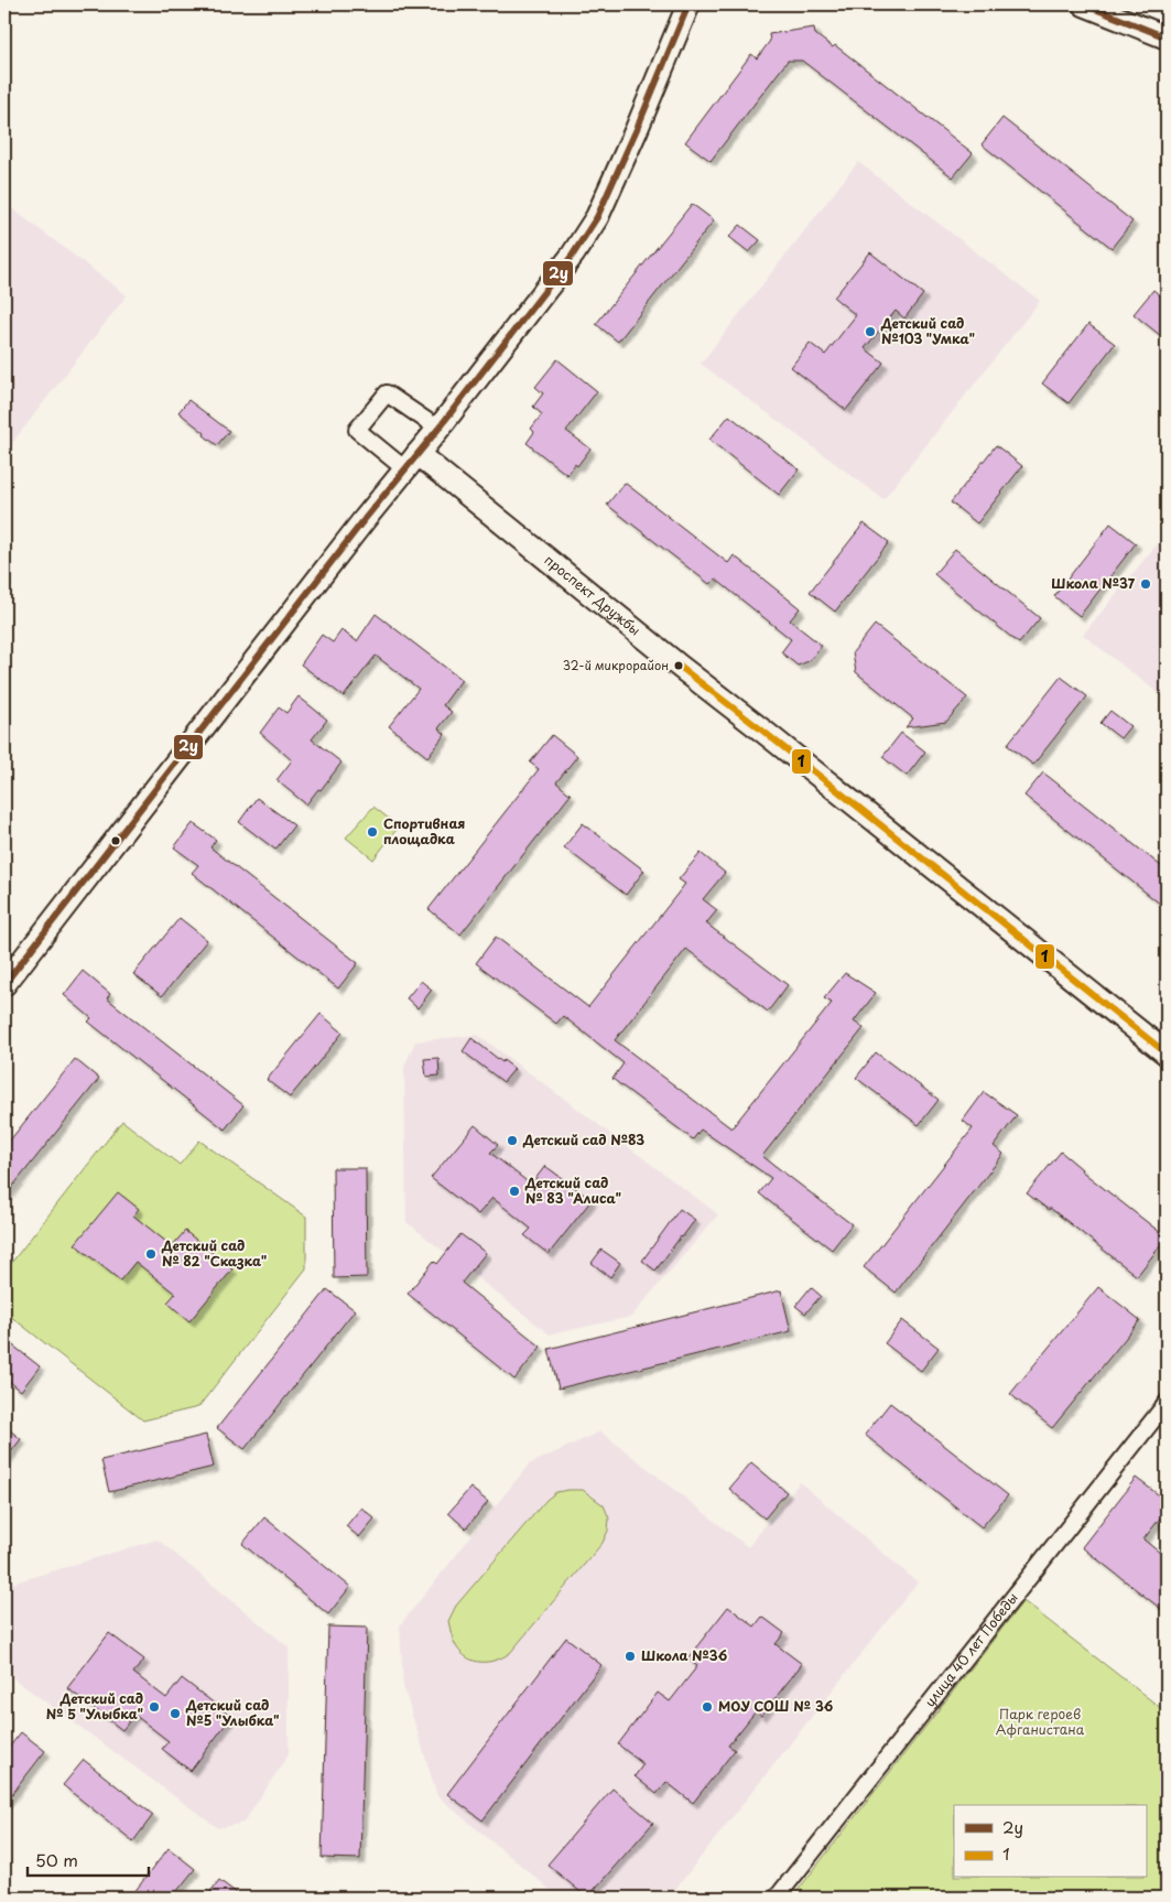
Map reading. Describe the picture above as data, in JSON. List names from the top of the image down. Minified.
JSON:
{"streets":{"street":["проспект Дружбы","улица 40 лет Победы"]},"parks":["Парк героев Афганистана"],"places":["Детский сад №103 \"Умка\"","Школа №37","32-й микрорайон","Спортивная площадка","Детский сад №83","Детский сад № 83 \"Алиса\"","Детский сад № 82 \"Сказка\"","Школа №36","Детский сад № 5 \"Улыбка\"","МОУ СОШ № 36","Детский сад №5 \"Улыбка\""],"lines":["transit line 2у","transit line 1"],"legend":["2у","1"],"scale_bar":"50 m"}
